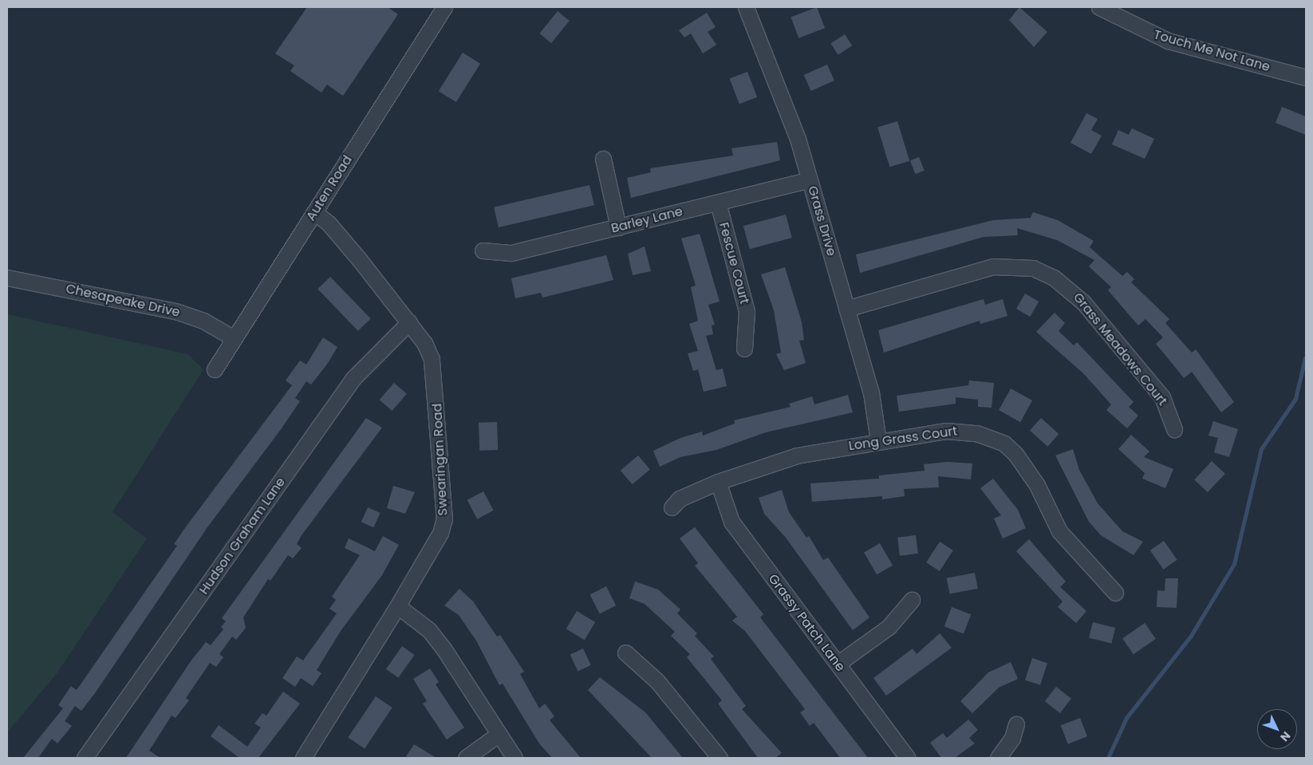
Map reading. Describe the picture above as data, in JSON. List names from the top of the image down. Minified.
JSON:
{"streets":{"street":["Touch Me Not Lane","Auten Road","Barley Lane","Grass Drive","Fescue Court","Chesapeake Drive","Grass Meadows Court","Long Grass Court","Swearingan Road","Hudson Graham Lane","Grassy Patch Lane"]},"crossings":[["Auten Road","Chesapeake Drive"],["Auten Road","Swearingan Road"],["Barley Lane","Grass Drive"],["Barley Lane","Fescue Court"],["Grass Drive","Grass Meadows Court"],["Grass Drive","Long Grass Court"],["Long Grass Court","Grassy Patch Lane"],["Swearingan Road","Hudson Graham Lane"]],"north":"bottom right"}
